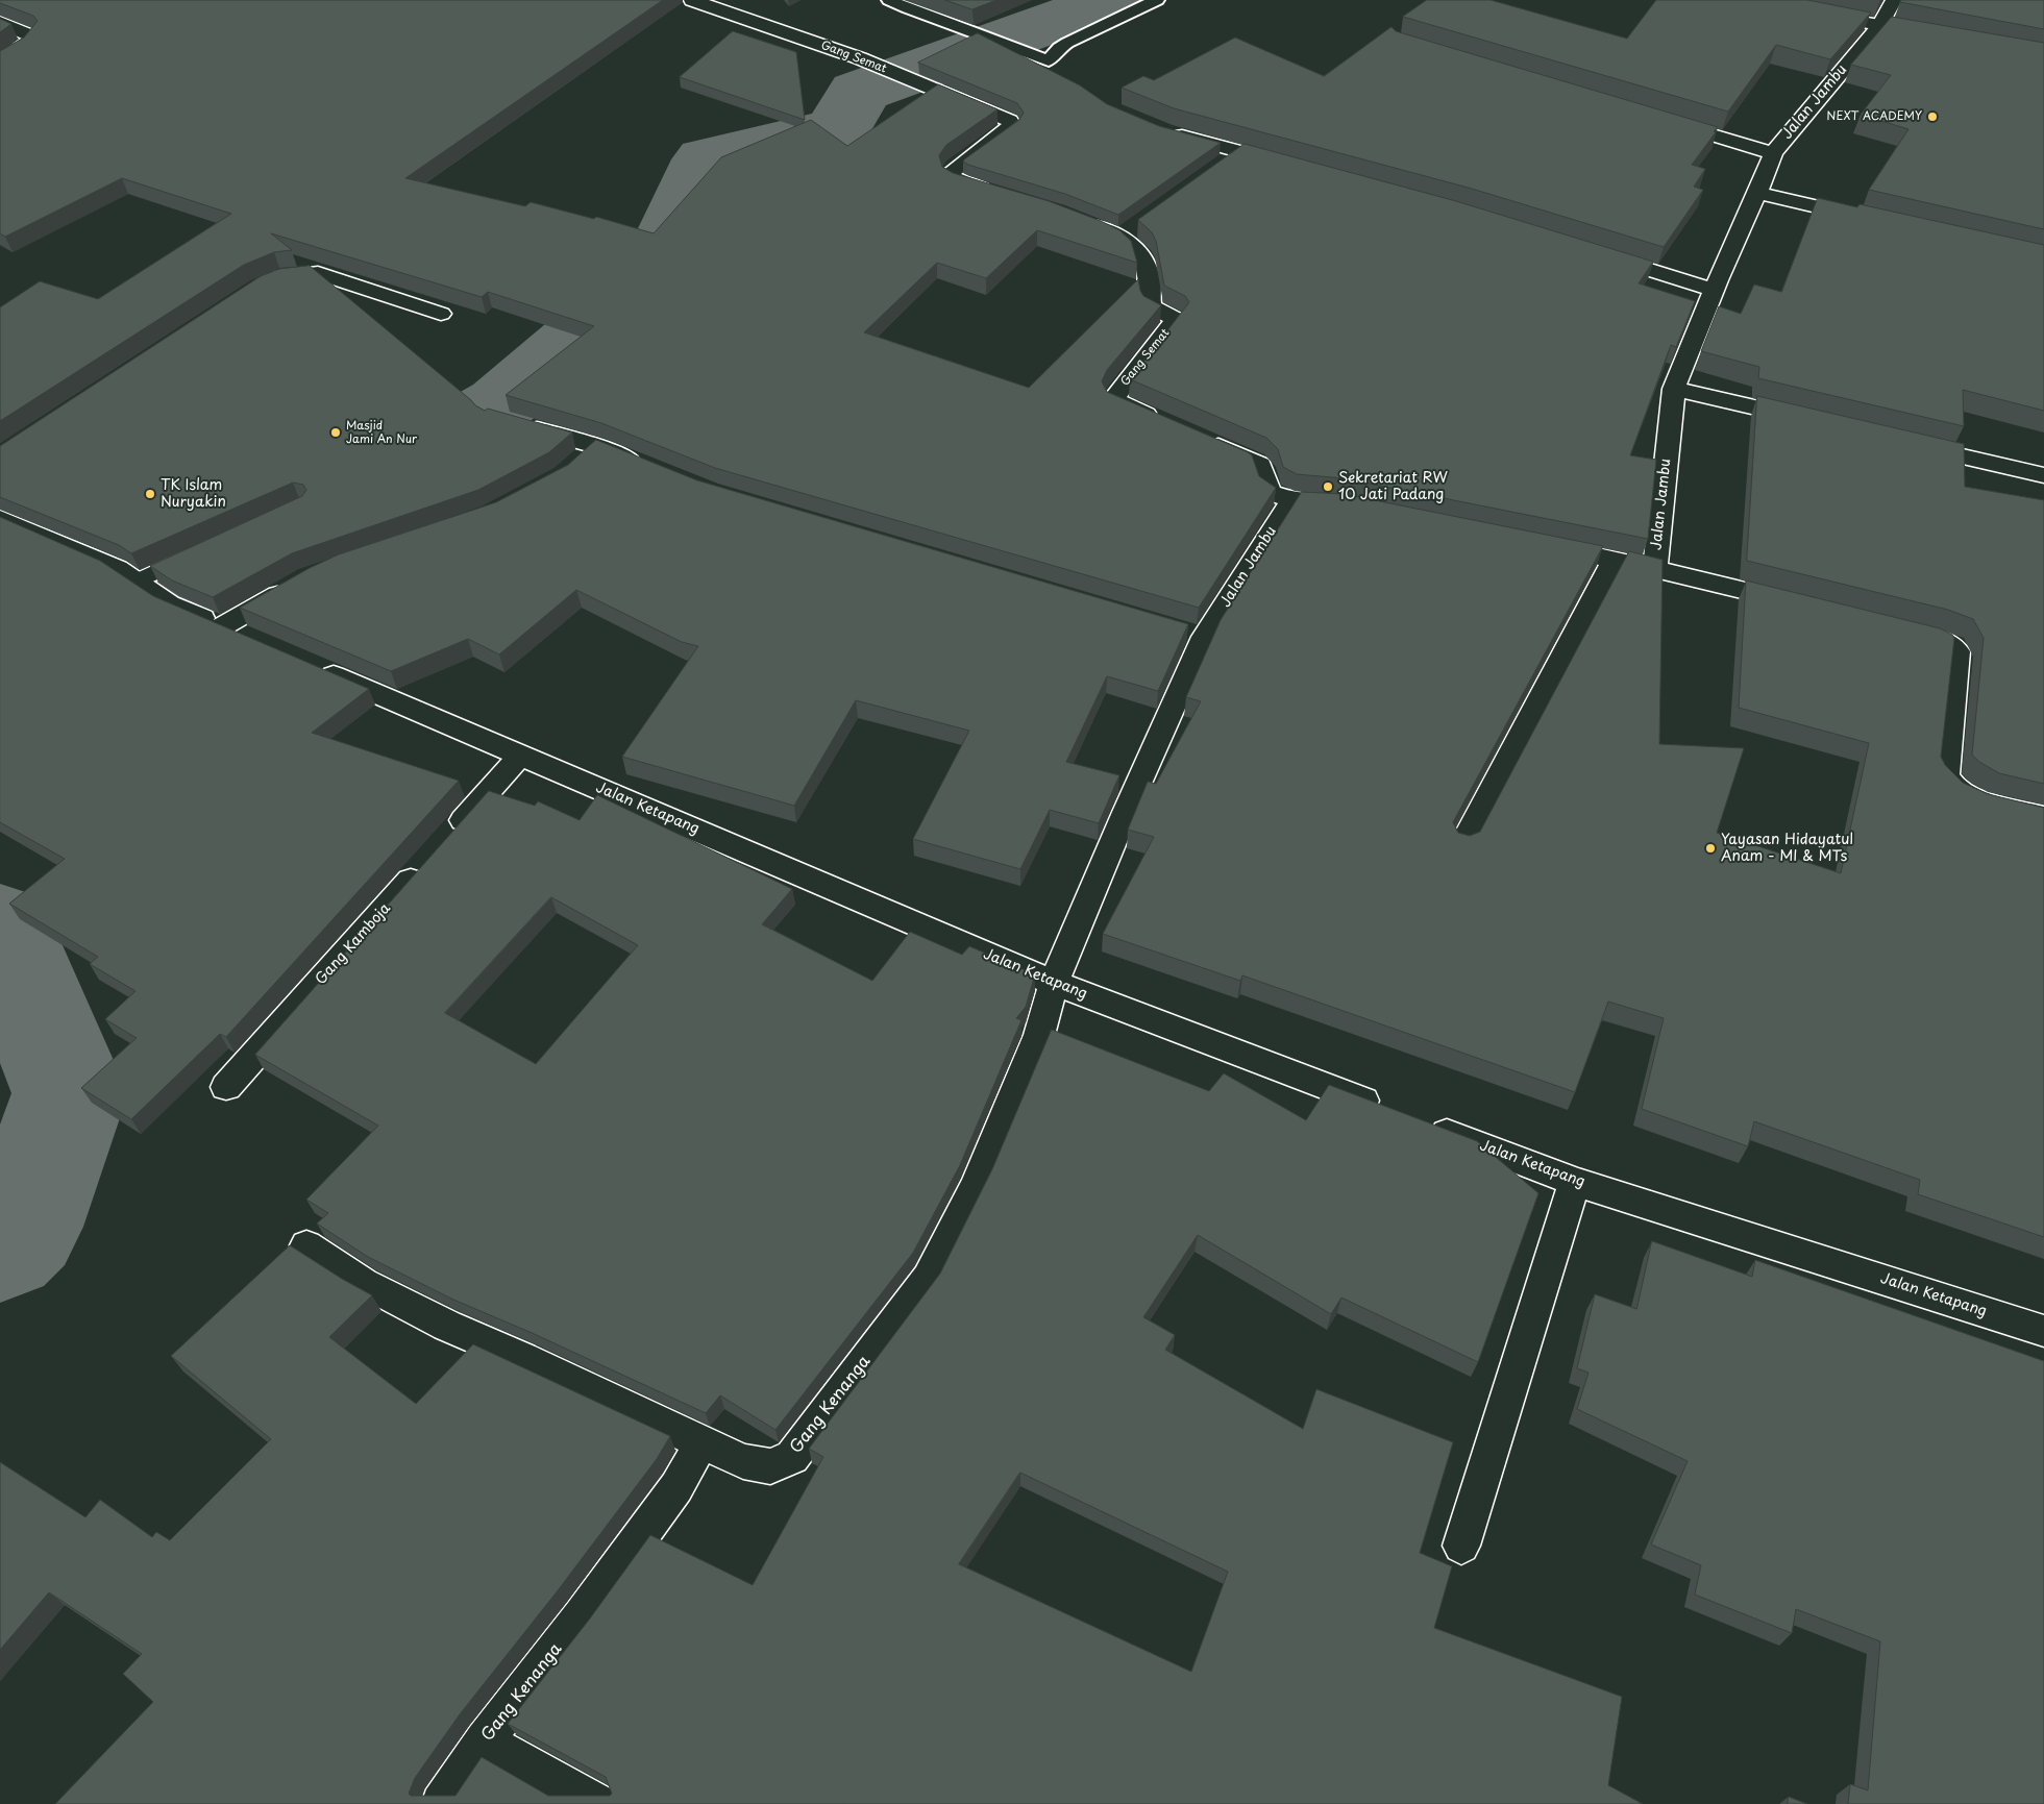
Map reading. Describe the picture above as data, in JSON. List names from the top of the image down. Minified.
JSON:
{"streets":{"street":["Gang Semat","Jalan Jambu","Jalan Ketapang","Gang Kamboja","Gang Kenanga"]},"crossings":[["Jalan Jambu","Jalan Ketapang"],["Jalan Jambu","Gang Kenanga"],["Jalan Ketapang","Gang Kamboja"],["Jalan Ketapang","Gang Kenanga"]],"places":["NEXT ACADEMY","Masjid Jami An Nur","Sekretariat RW 10 Jati Padang","TK Islam Nuryakin","Yayasan Hidayatul Anam - MI & MTs"]}
